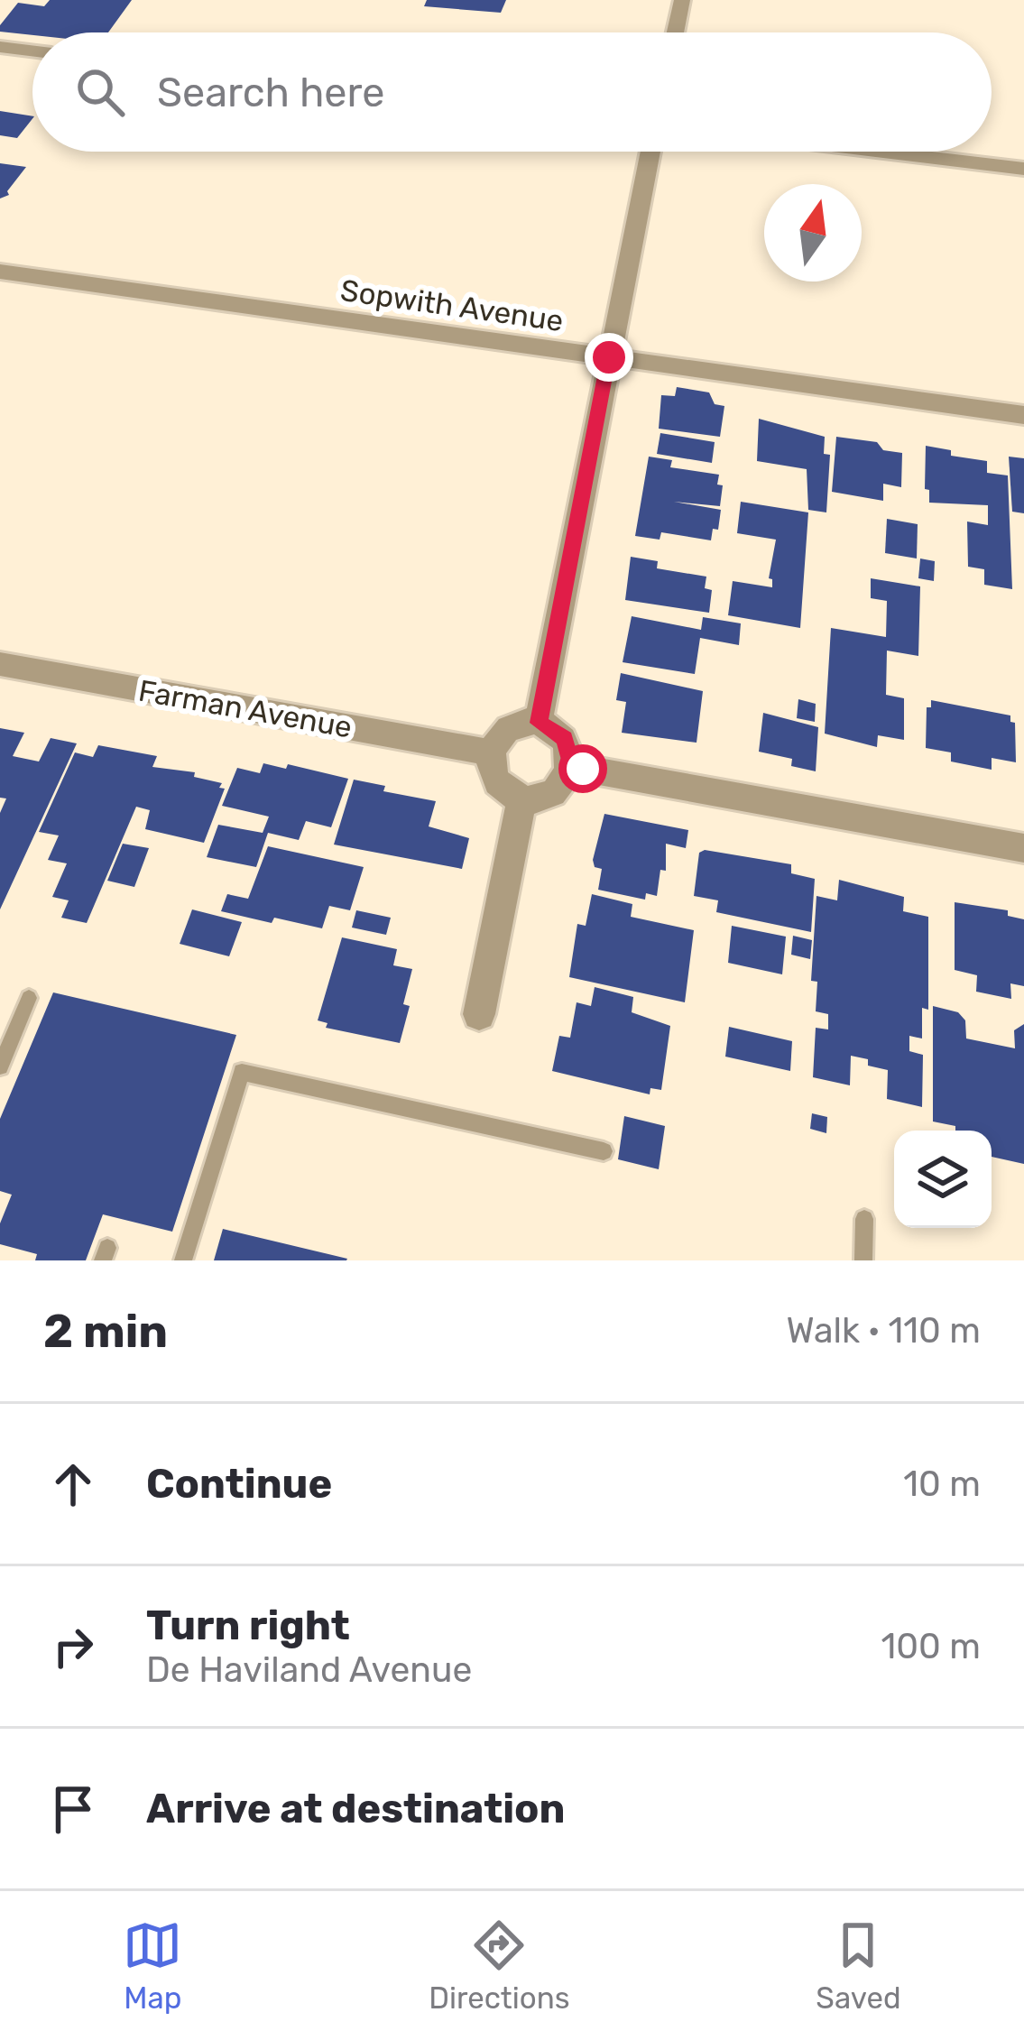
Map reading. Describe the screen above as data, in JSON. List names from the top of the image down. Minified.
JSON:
{"streets":{"street":["Sopwith Avenue","Farman Avenue"]},"north":"top","page":{"search":"Search here","heading":["2 min","Walk · 110 m"],"list":[["Continue","10 m"],["Turn right","De Haviland Avenue","100 m"],"Arrive at destination"],"nav":["Map","Directions","Saved"]}}
